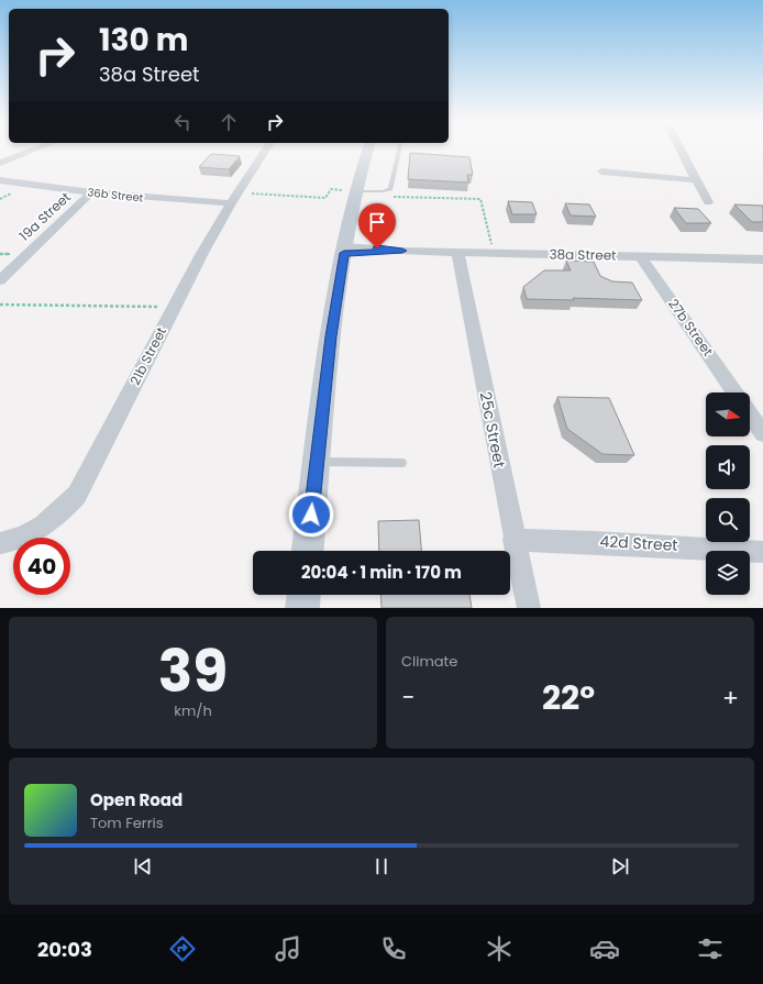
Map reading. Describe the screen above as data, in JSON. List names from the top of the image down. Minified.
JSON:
{"streets":{"street":["36b Street","19a Street","38a Street","27b Street","21b Street","25c Street","42d Street"]},"crossings":[["36b Street","19a Street"],["36b Street","21b Street"],["38a Street","27b Street"],["38a Street","25c Street"],["25c Street","42d Street"]],"north":"right","page":{"turn":["130 m","38a Street"],"limit":"40","trip":"20:04 · 1 min · 170 m","tile":[["39","km/h"],"Climate"],"heat":["−","22°","+"],"song":["Open Road","Tom Ferris"],"tabs":"20:03"}}
